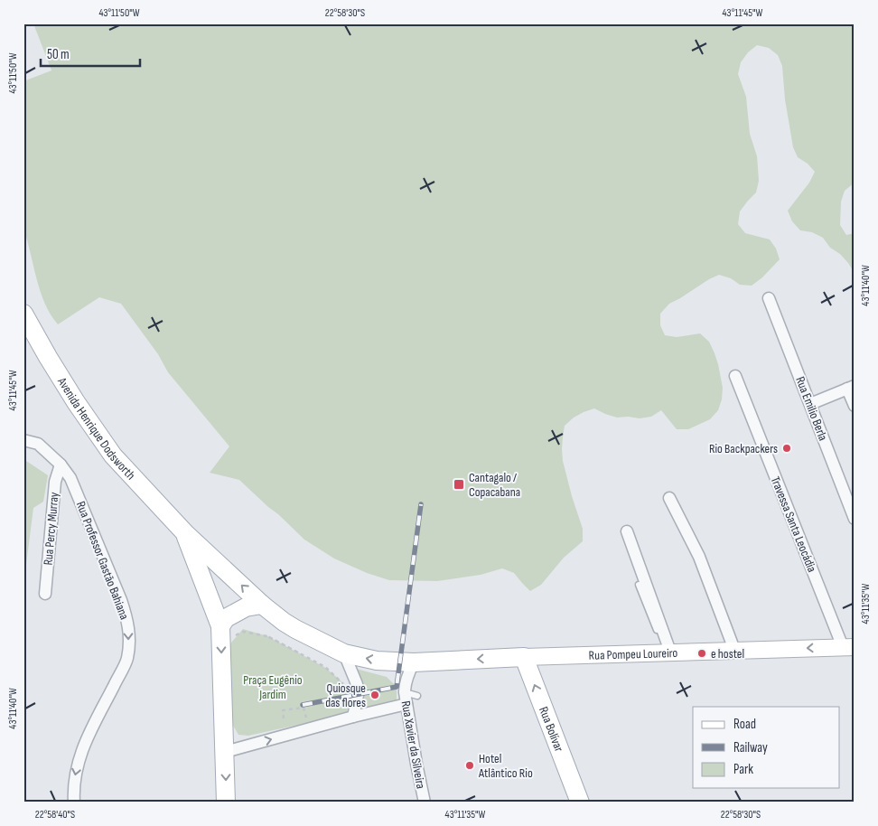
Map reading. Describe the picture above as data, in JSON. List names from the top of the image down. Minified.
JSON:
{"streets":{"main road":["Avenida Henrique Dodsworth","Rua Pompeu Loureiro","Rua Bolívar"],"street":["Rua Emilio Berla","Travessa Santa Leocádia","Rua Percy Murray","Rua Professor Gastão Bahiana","Rua Xavier da Silveira"]},"crossings":[["Travessa Santa Leocádia","Rua Pompeu Loureiro"],["Rua Percy Murray","Rua Professor Gastão Bahiana"],["Rua Pompeu Loureiro","Rua Bolívar"],["Rua Pompeu Loureiro","Rua Xavier da Silveira"]],"one_way":["Rua Professor Gastão Bahiana","Rua Pompeu Loureiro","Rua Bolívar"],"parks":["Praça Eugênio Jardim"],"places":{"other":["Rio Backpackers","e hostel","Quiosque das flores","Hotel Atlântico Rio"],"transit":["Cantagalo / Copacabana"]},"legend":["Road","Railway","Park"],"scale_bar":"50 m","coordinates":["43°11'50\"W","22°58'30\"S","43°11'45\"W","43°11'40\"W","43°11'35\"W","22°58'40\"S"]}
